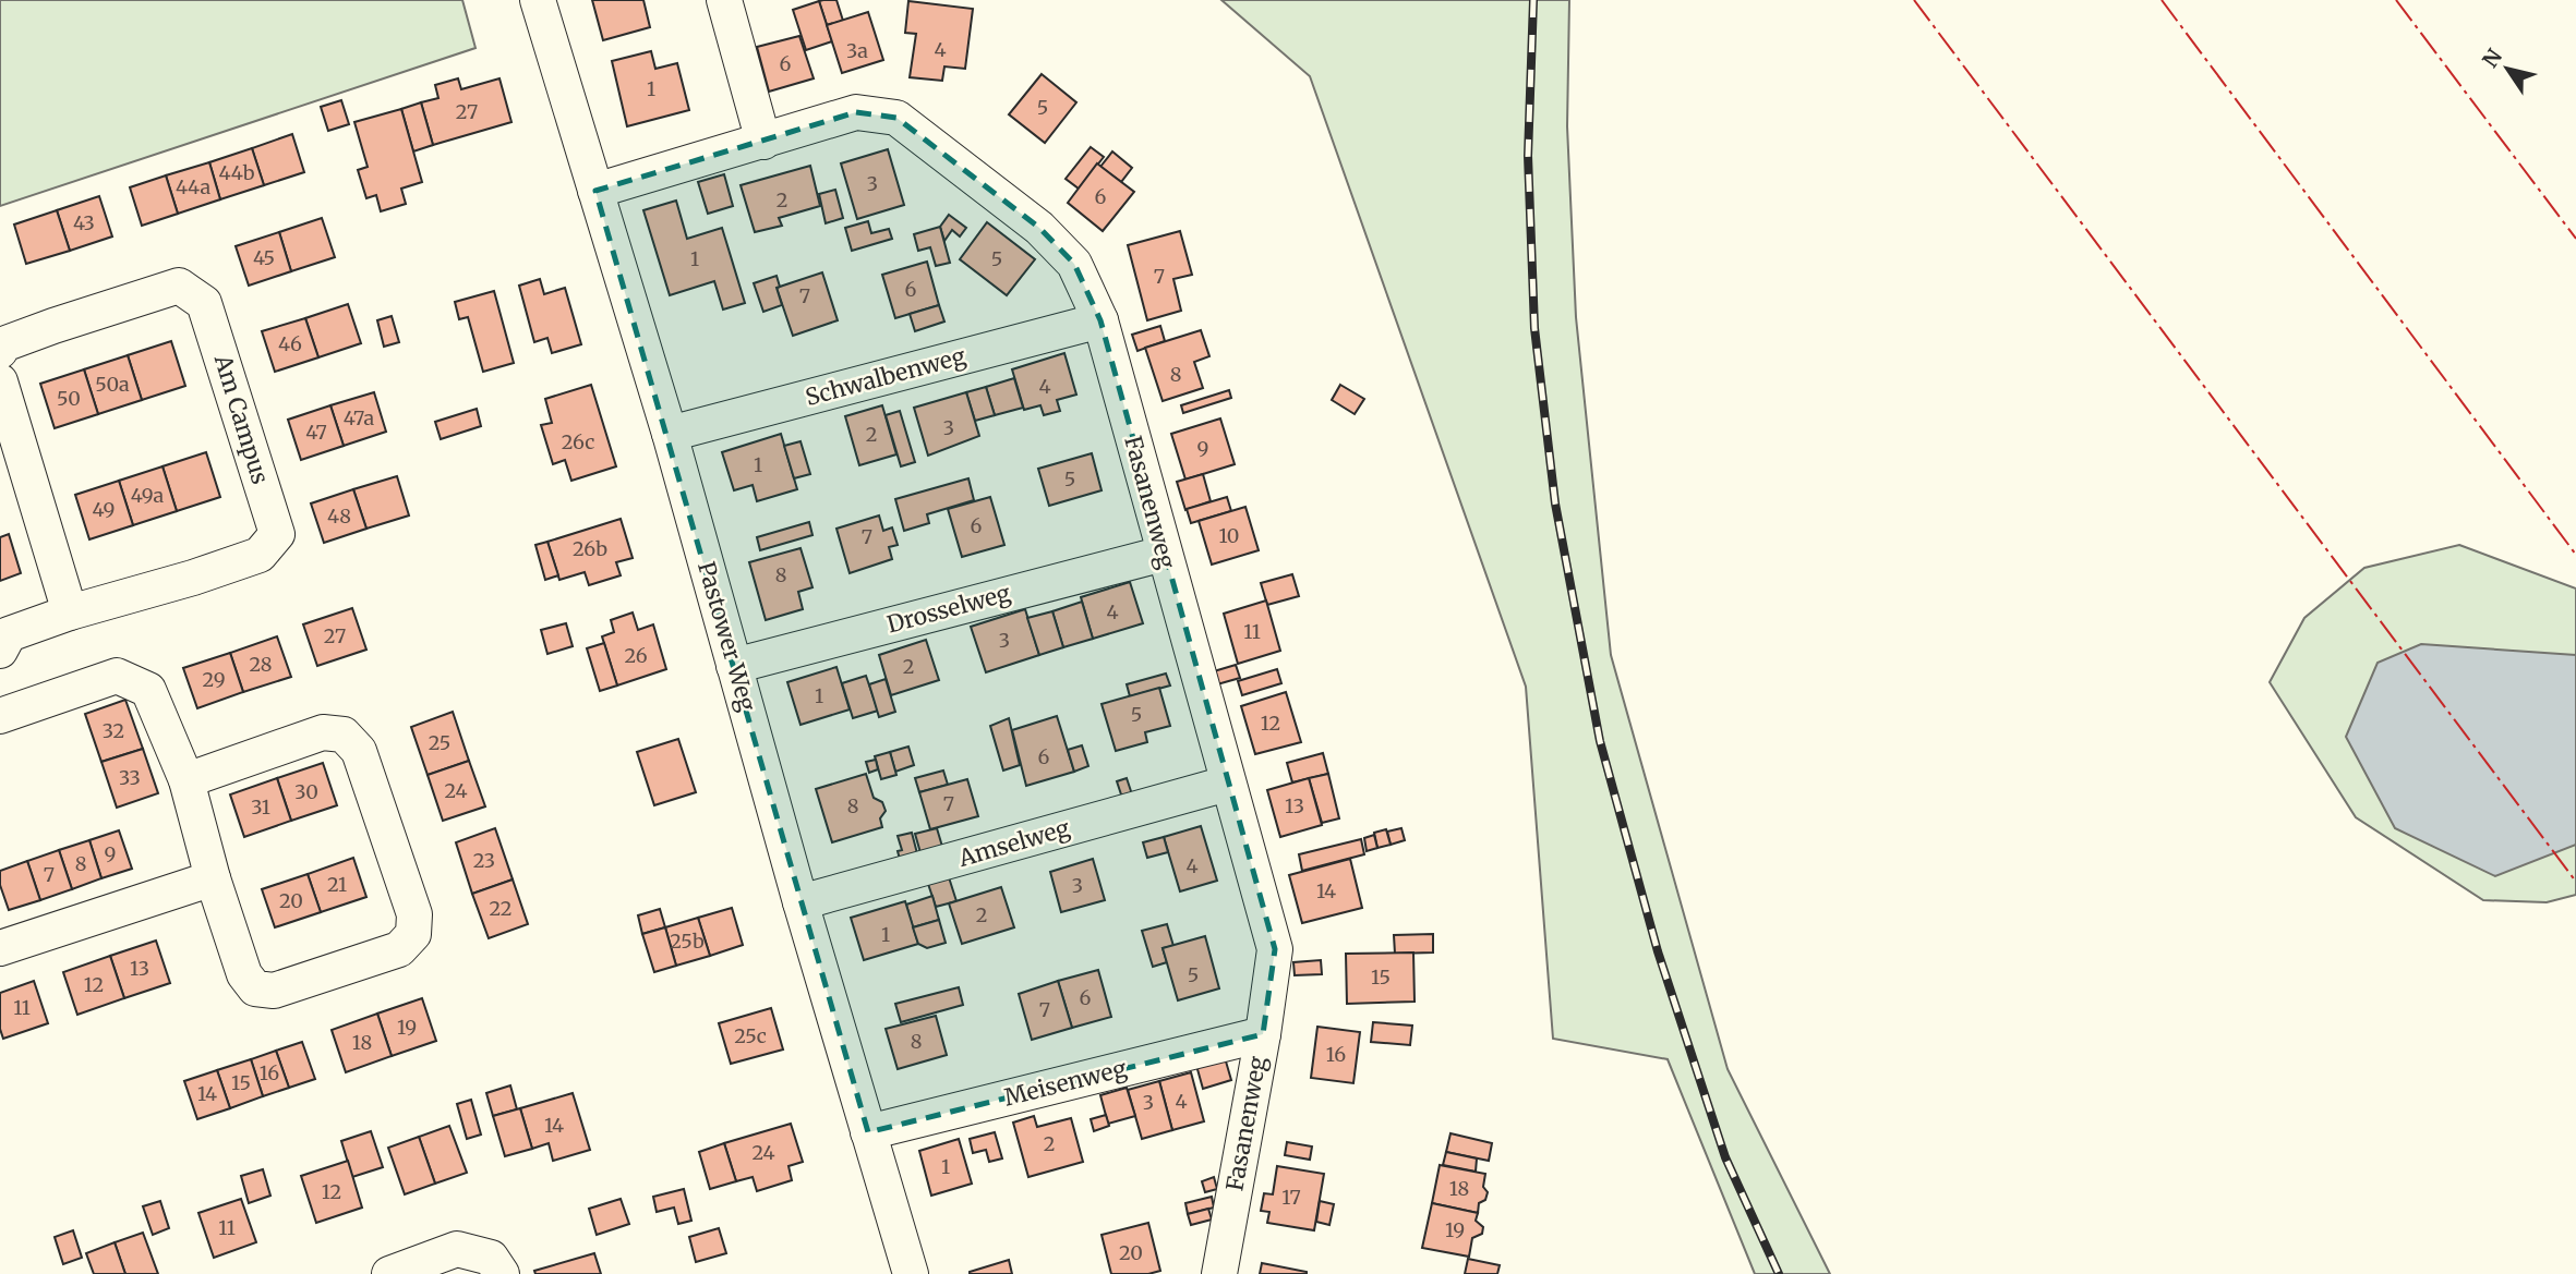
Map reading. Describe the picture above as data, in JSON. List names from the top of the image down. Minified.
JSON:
{"streets":{"street":["Schwalbenweg","Am Campus","Fasanenweg","Drosselweg","Pastower Weg","Amselweg","Meisenweg"]},"crossings":[["Schwalbenweg","Fasanenweg"],["Schwalbenweg","Pastower Weg"],["Fasanenweg","Drosselweg"],["Fasanenweg","Pastower Weg"],["Fasanenweg","Amselweg"],["Fasanenweg","Meisenweg"],["Drosselweg","Pastower Weg"],["Pastower Weg","Amselweg"],["Pastower Weg","Meisenweg"]],"house_numbers":["4","3a","6","1","5","27","44b","3","44a","6","2","43","45","1","5","7","6","7","46","8","50a","4","50","47a","3","47","2","26c","9","1","5","49a","49","48","6","10","7","26b","8","4","11","27","3","26","28","2","29","1","5","12","32","25","6","33","24","30","7","8","13","31","9","23","8","4","7","21","3","14","20","22","2","1","25b","13","5","15","12","6","11","7","19","25c","8","18","16","16","15","14","4","3","14","2","24","1","18","12","17","11","19","20"],"north":"top left"}
